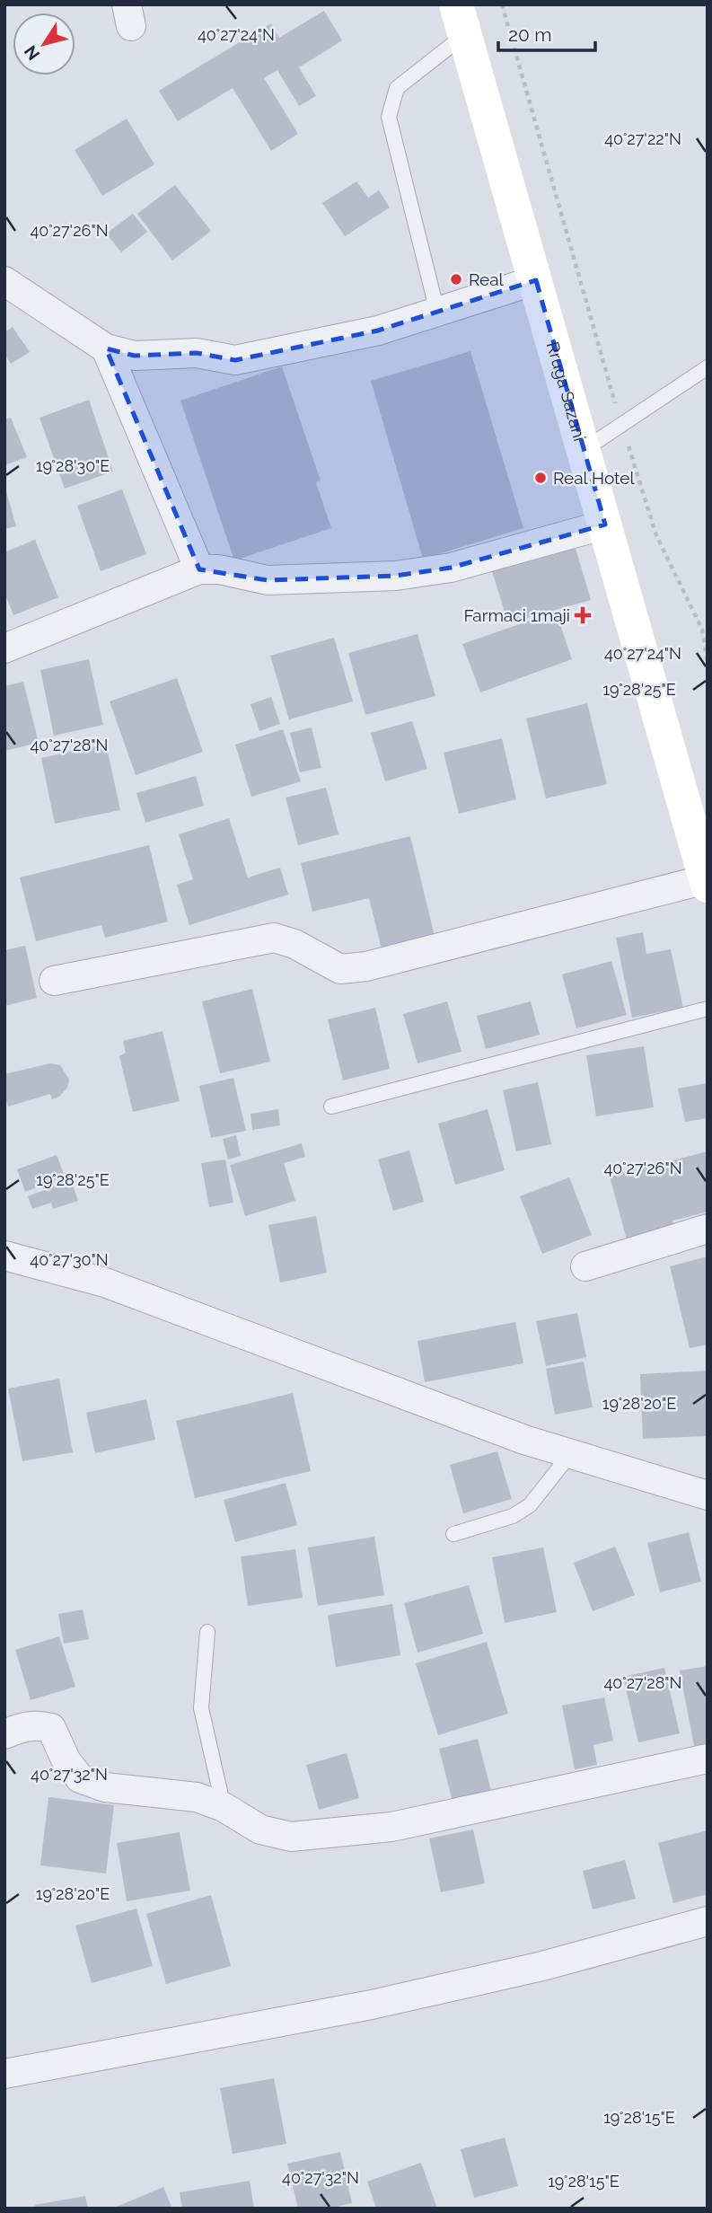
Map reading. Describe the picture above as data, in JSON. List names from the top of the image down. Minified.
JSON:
{"streets":{"main road":["Rruga Sazani"]},"places":{"other":["Real","Real Hotel"],"health":["Farmaci 1maji"]},"scale_bar":"20 m","north":"bottom left","coordinates":["40°27'24\"N","40°27'22\"N","40°27'26\"N","19°28'30\"E","19°28'25\"E","40°27'28\"N","40°27'30\"N","19°28'20\"E","40°27'32\"N","19°28'15\"E"]}
